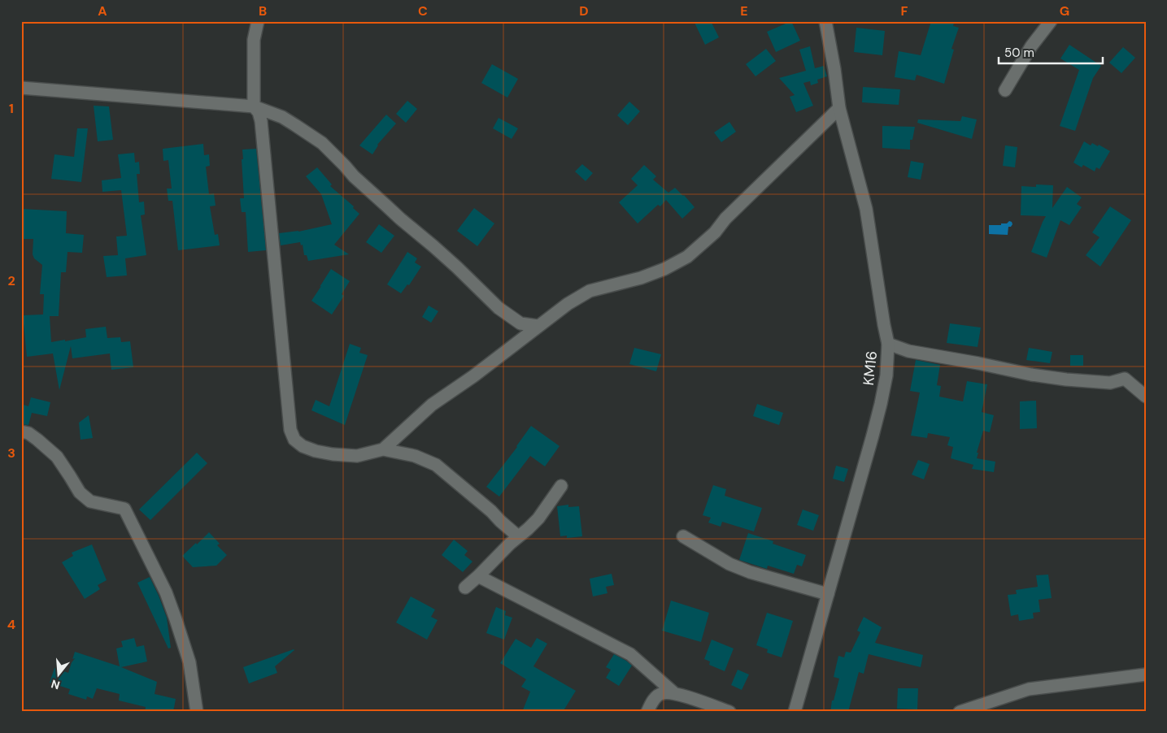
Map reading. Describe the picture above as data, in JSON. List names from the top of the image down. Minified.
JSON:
{"streets":{"street":["KM16"]},"scale_bar":"50 m","north":"bottom","grid":{"columns":["A","B","C","D","E","F","G"],"rows":["1","2","3","4"]}}
